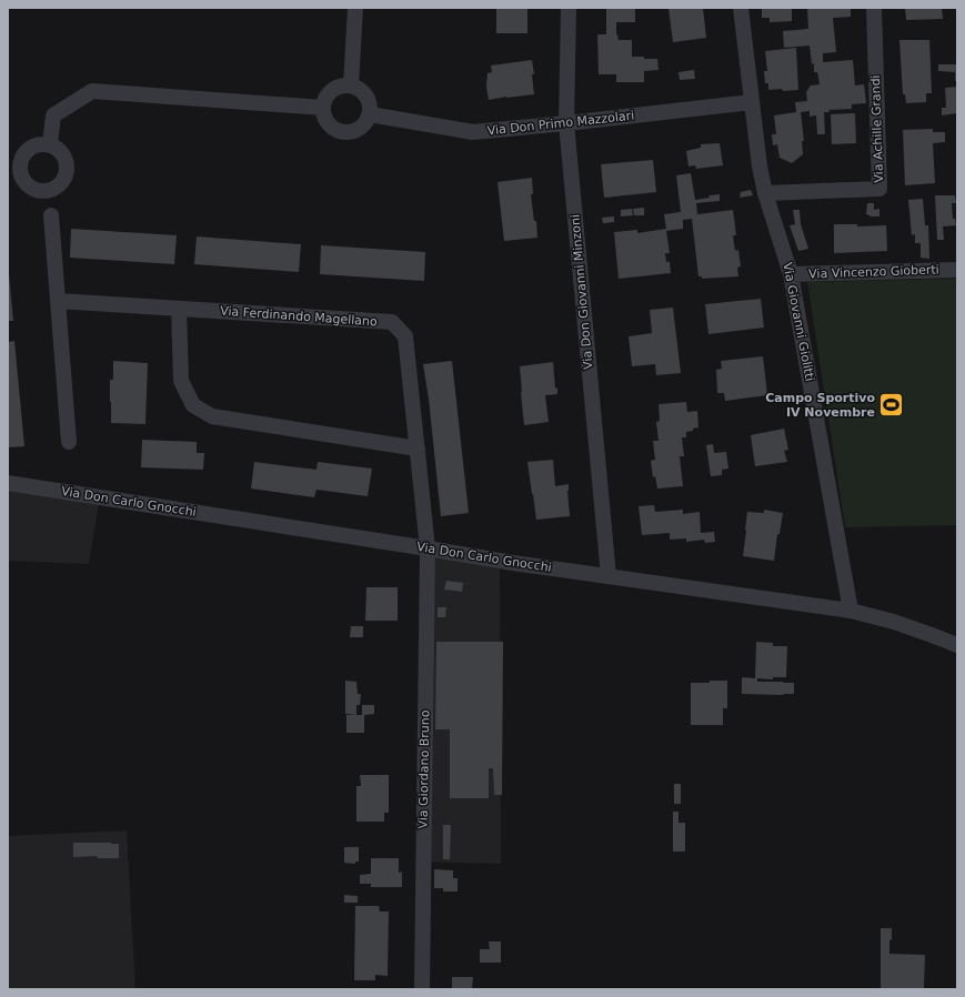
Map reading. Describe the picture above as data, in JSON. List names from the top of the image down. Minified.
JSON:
{"streets":{"street":["Via Don Primo Mazzolari","Via Achille Grandi","Via Vincenzo Gioberti","Via Don Giovanni Minzoni","Via Ferdinando Magellano","Via Giovanni Giolitti","Via Don Carlo Gnocchi","Via Giordano Bruno"]},"crossings":[["Via Don Primo Mazzolari","Via Don Giovanni Minzoni"],["Via Don Primo Mazzolari","Via Giovanni Giolitti"],["Via Achille Grandi","Via Giovanni Giolitti"],["Via Vincenzo Gioberti","Via Giovanni Giolitti"],["Via Don Giovanni Minzoni","Via Don Carlo Gnocchi"],["Via Ferdinando Magellano","Via Don Carlo Gnocchi"],["Via Ferdinando Magellano","Via Giordano Bruno"],["Via Giovanni Giolitti","Via Don Carlo Gnocchi"],["Via Don Carlo Gnocchi","Via Giordano Bruno"]],"places":{"sports":["Campo Sportivo IV Novembre"]}}
